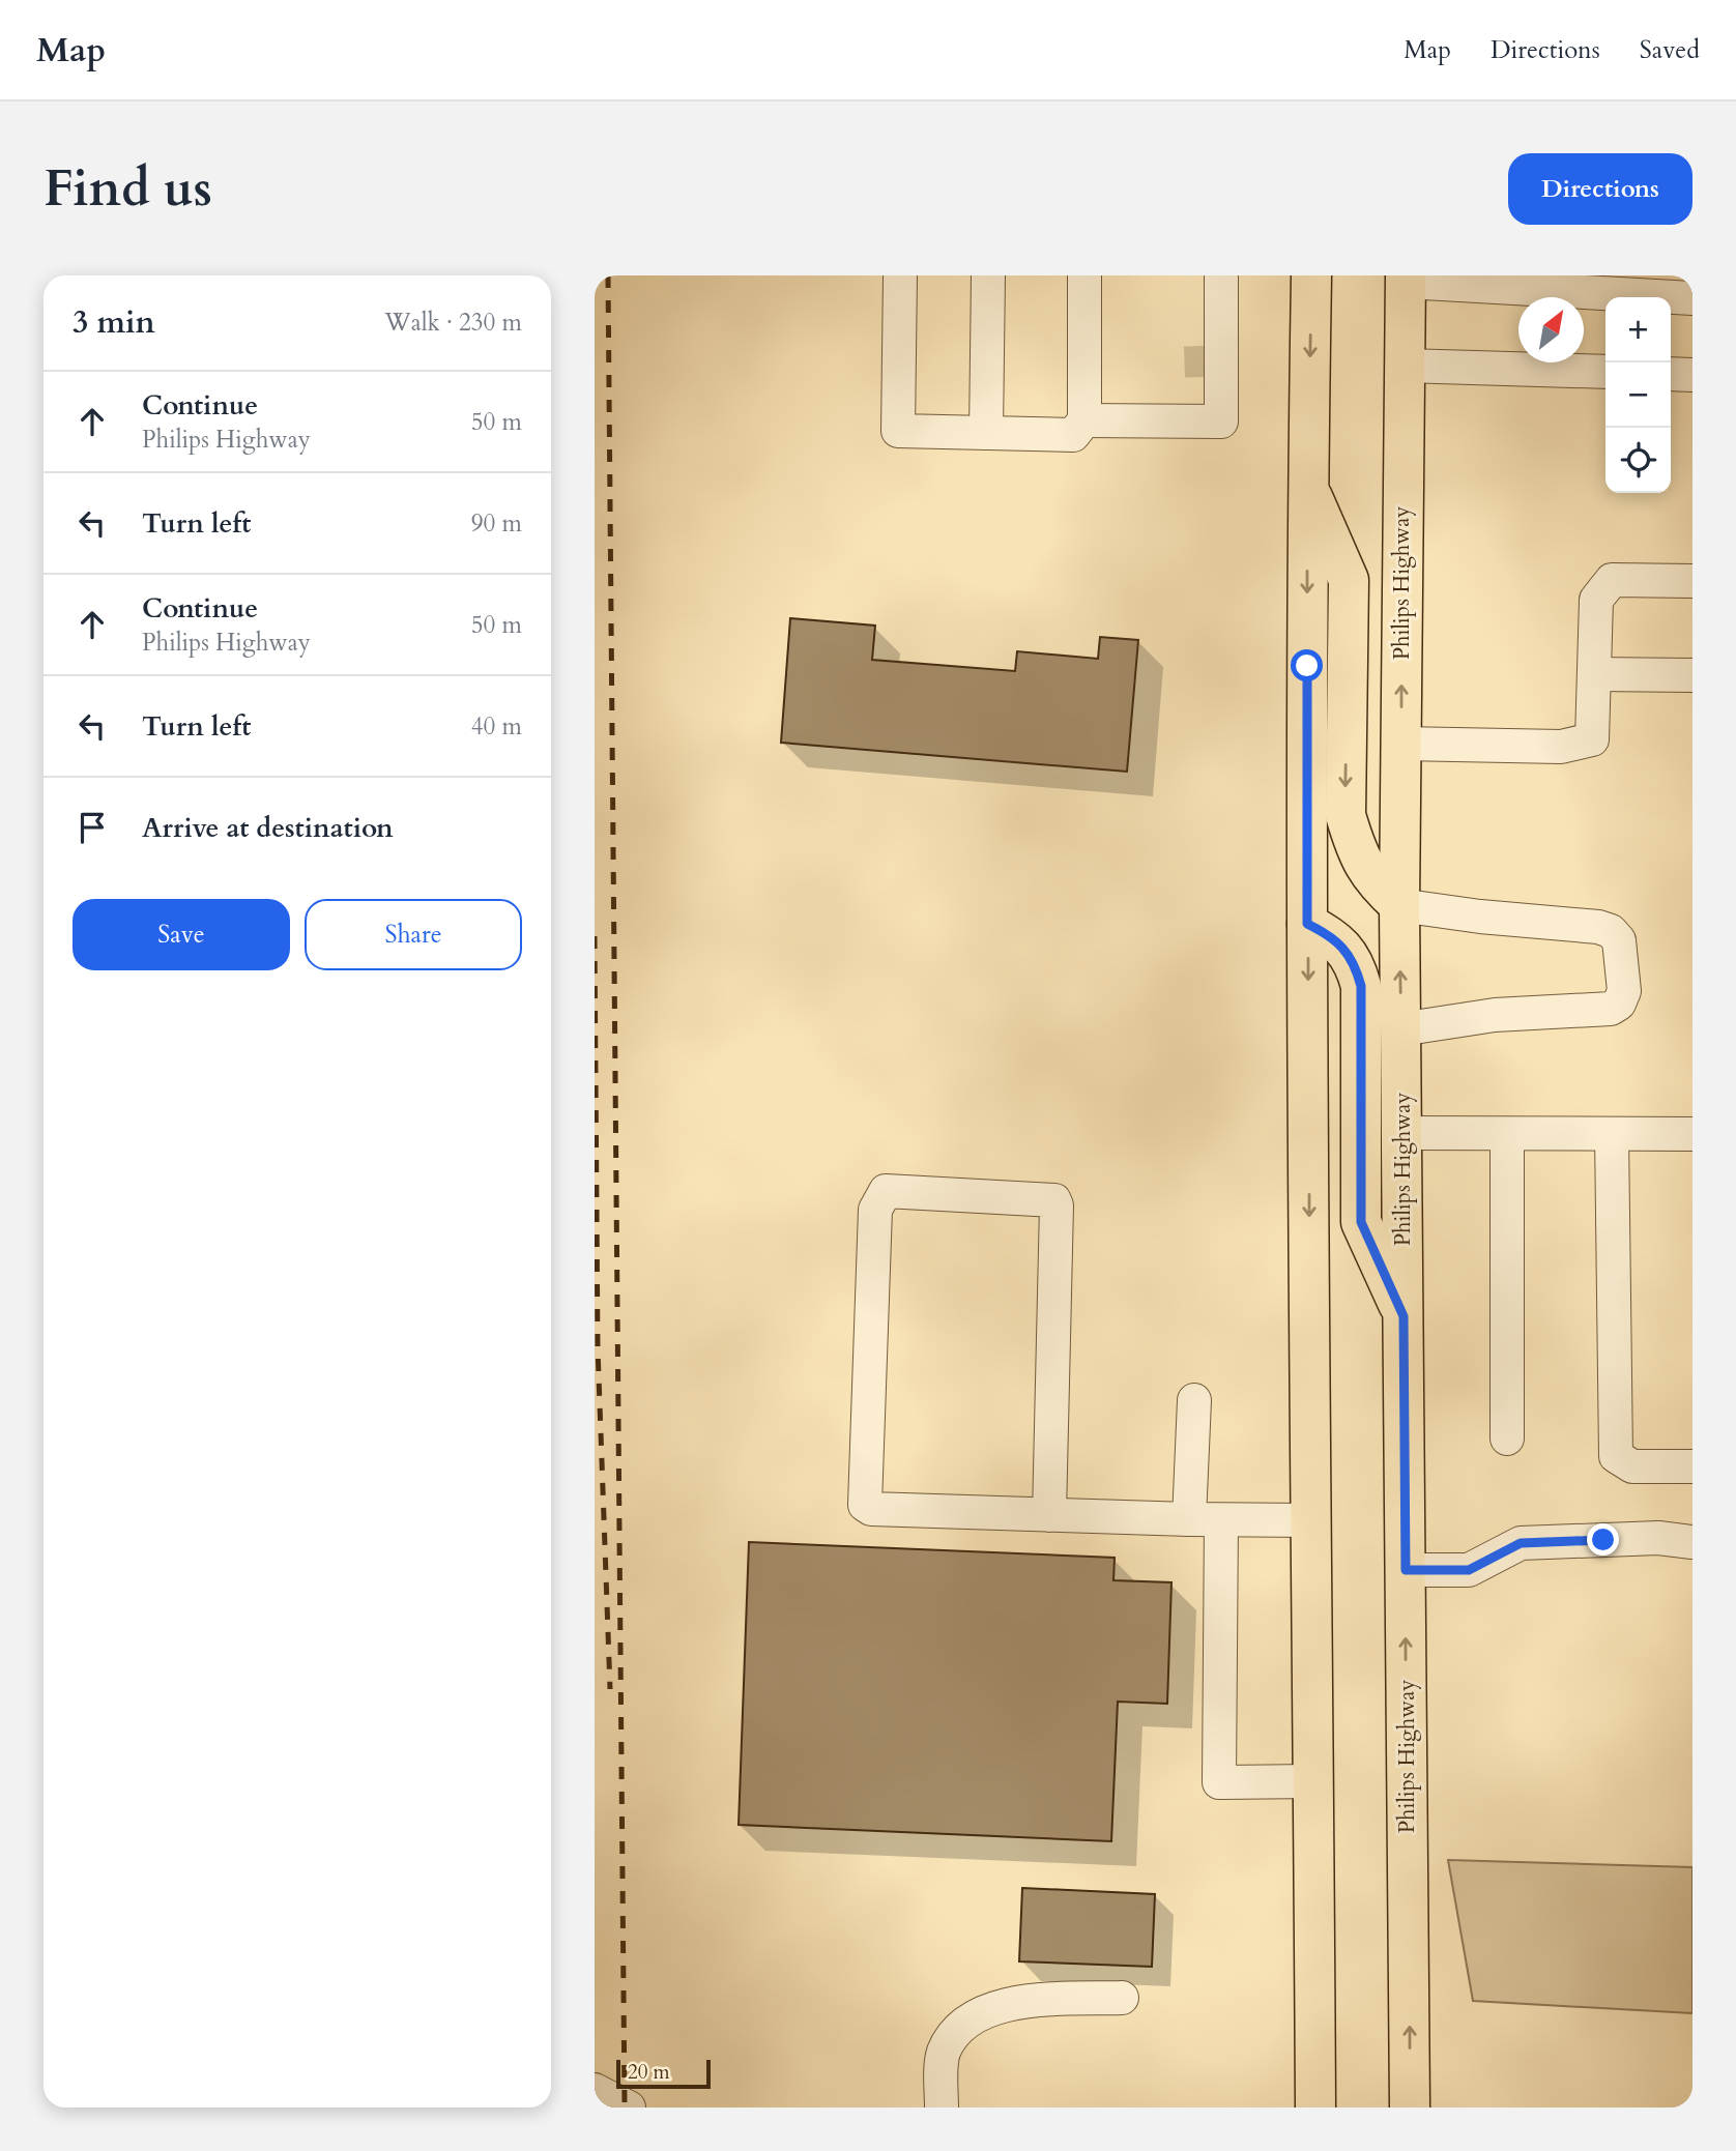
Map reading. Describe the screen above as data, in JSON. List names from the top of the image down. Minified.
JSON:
{"streets":{"main road":["Philips Highway"]},"scale_bar":"20 m","north":"top right","page":{"header":"Map","nav":["Map","Directions","Saved"],"buttons":["Directions",["Save","Share"]],"title":"Find us","heading":["3 min","Walk · 230 m"],"map_buttons":["+","−"],"list":[["Continue","Philips Highway","50 m"],["Turn left","90 m"],["Continue","Philips Highway","50 m"],["Turn left","40 m"],"Arrive at destination"],"scale":"20 m"}}
